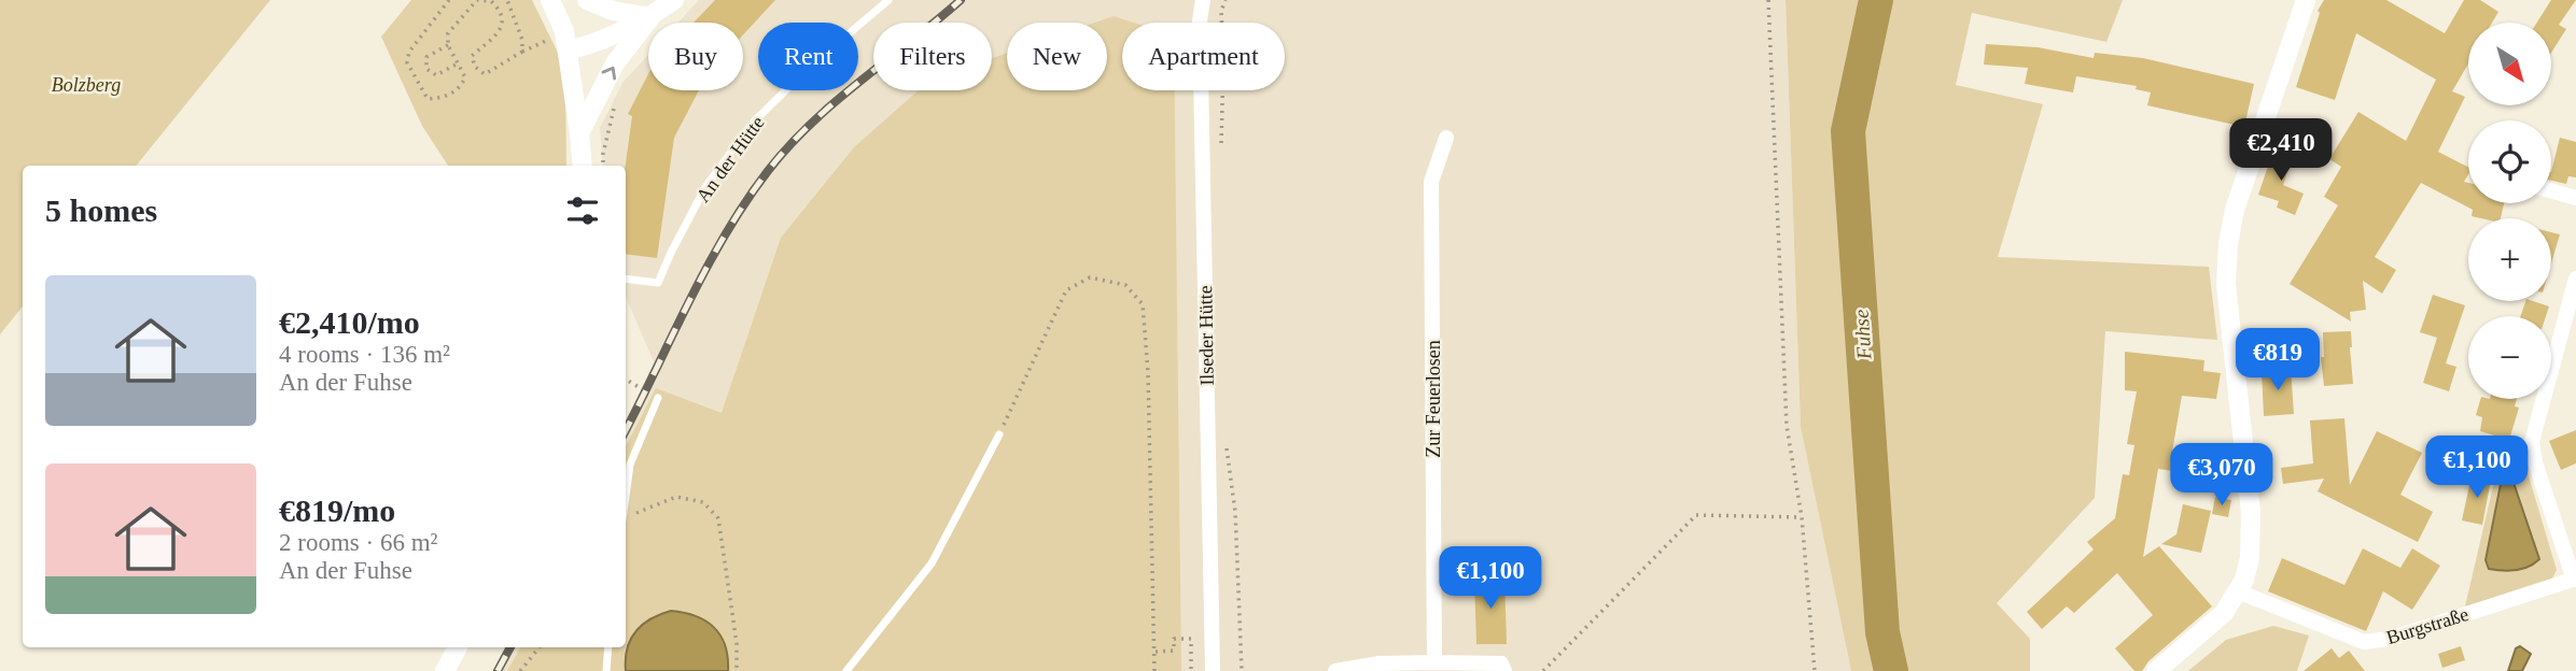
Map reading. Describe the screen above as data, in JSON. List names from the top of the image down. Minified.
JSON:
{"streets":{"street":["Ilseder Hütte","Zur Feuerlosen","Burgstraße"],"lane":["An der Hütte"]},"water":["Fuhse"],"parks":["Bolzberg"],"north":"bottom right","page":{"map_buttons":["+","−"],"chip":["Buy","Rent","Filters","New","Apartment"],"price":["€2,410","€819","€1,100","€3,070","€1,100"],"heading":"5 homes","list":[{"name":"€2,410/mo","note":"4 rooms · 136 m² · An der Fuhse"},{"name":"€819/mo","note":"2 rooms · 66 m² · An der Fuhse"}]}}
